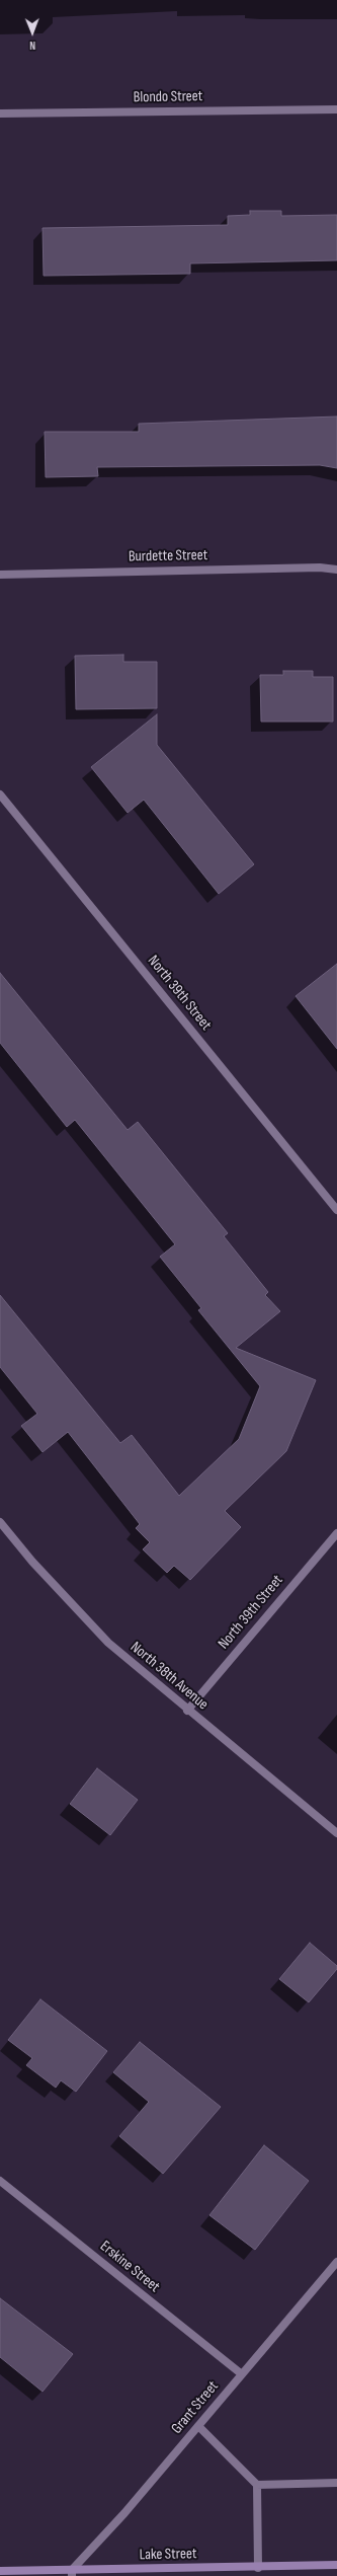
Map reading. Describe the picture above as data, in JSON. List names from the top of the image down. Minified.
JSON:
{"streets":{"main road":["Lake Street"],"street":["Blondo Street","Burdette Street","North 39th Street","North 38th Avenue","Erskine Street","Grant Street"]},"crossings":[["North 39th Street","North 38th Avenue"],["Erskine Street","Grant Street"],["Grant Street","Lake Street"]],"north":"bottom"}
